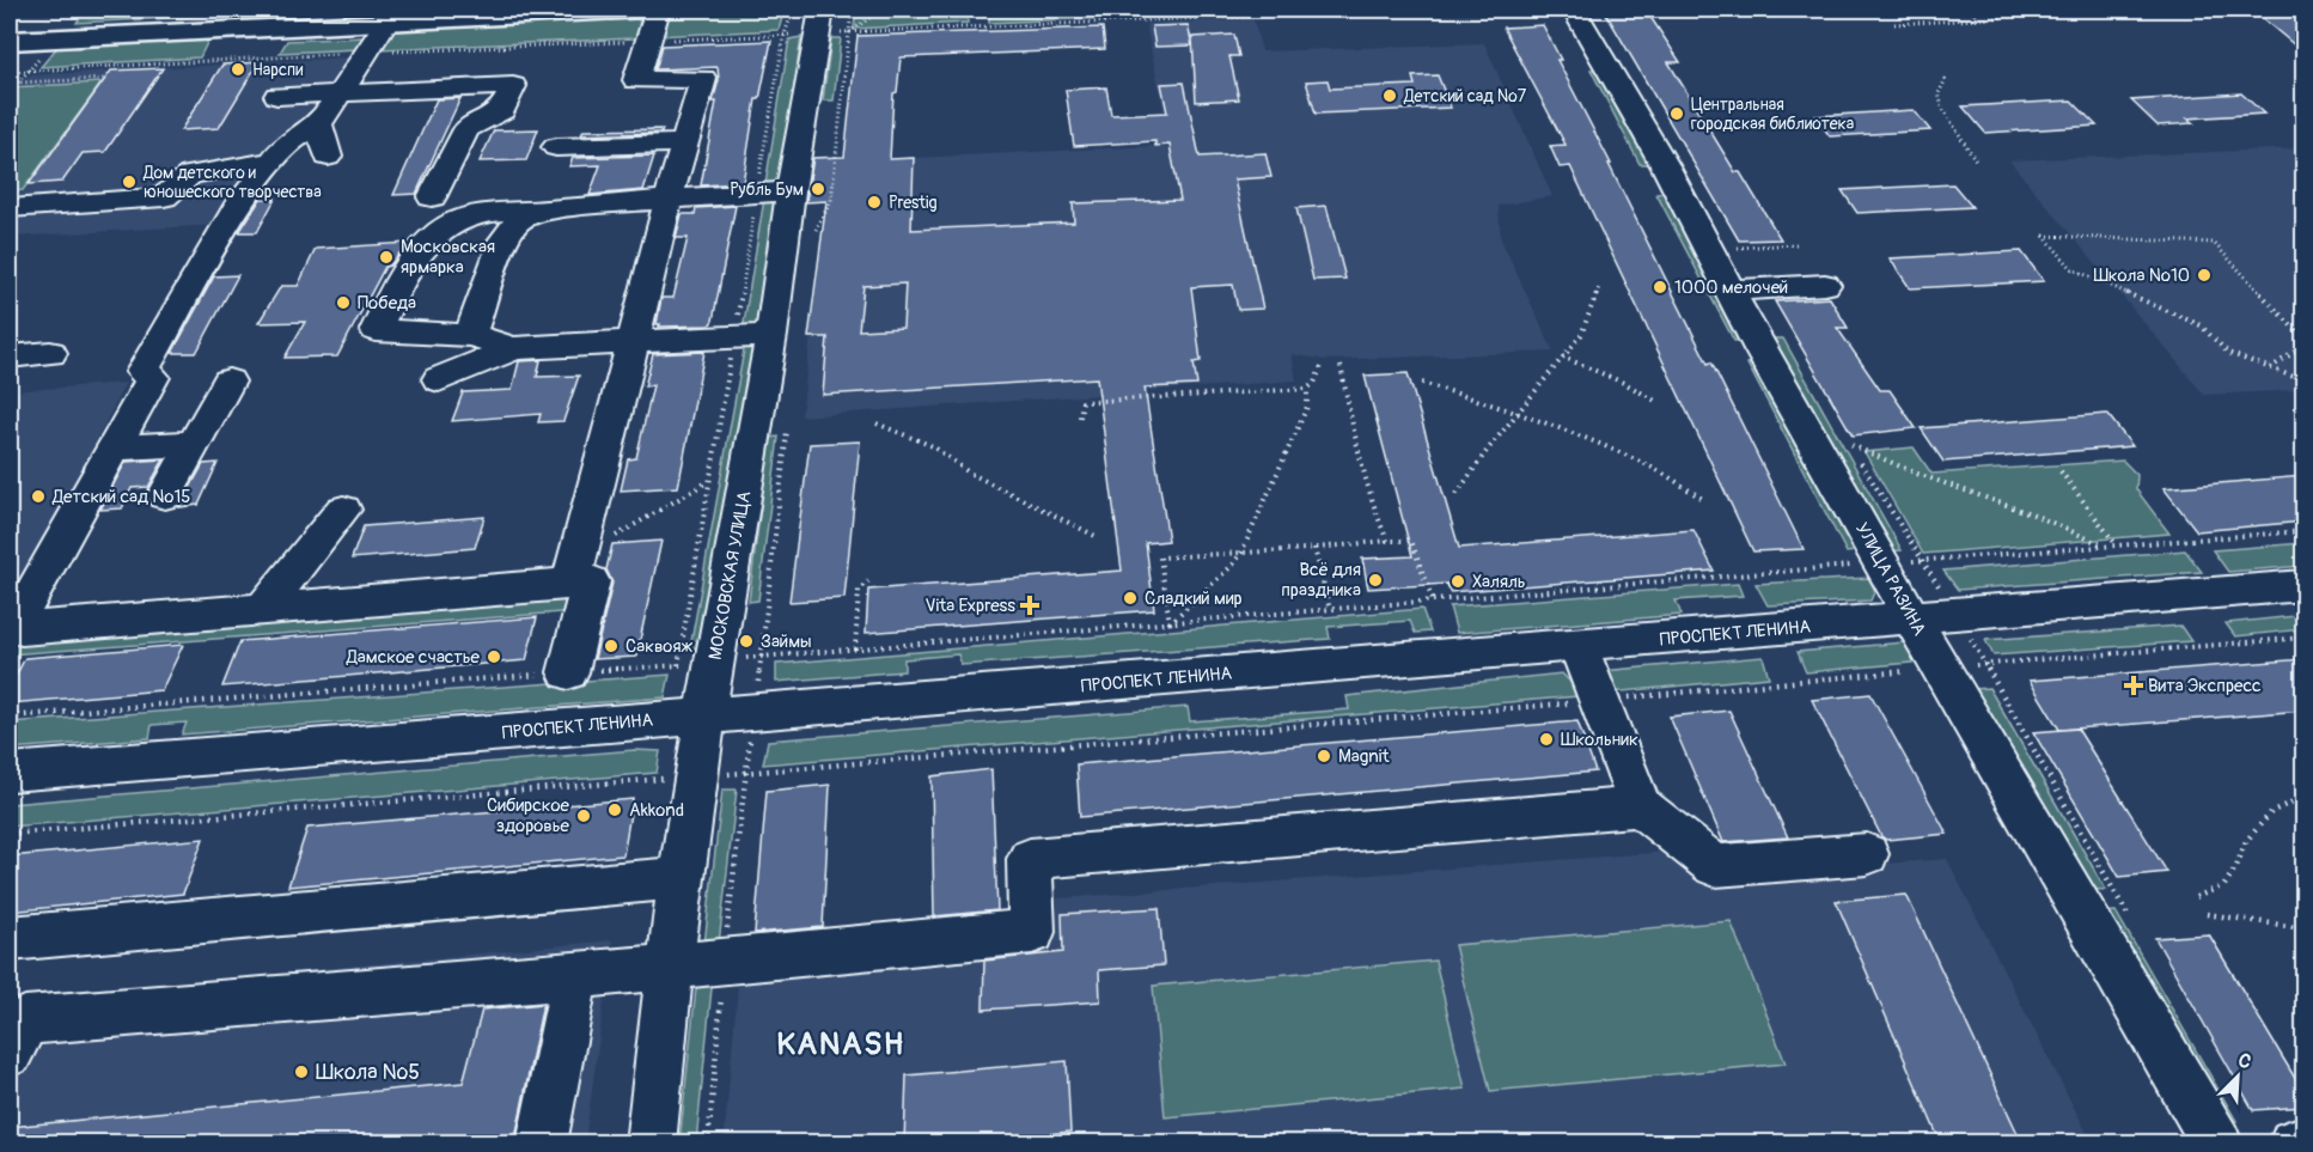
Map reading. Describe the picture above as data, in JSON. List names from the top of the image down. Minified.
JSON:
{"streets":{"street":["МОСКОВСКАЯ УЛИЦА","УЛИЦА РАЗИНА","ПРОСПЕКТ ЛЕНИНА"]},"crossings":[["МОСКОВСКАЯ УЛИЦА","ПРОСПЕКТ ЛЕНИНА"],["УЛИЦА РАЗИНА","ПРОСПЕКТ ЛЕНИНА"]],"districts":["KANASH"],"places":{"other":["Нарспи","Детский сад №7","Центральная городская библиотека","Дом детского и юношеского творчества","Рубль Бум","Prestig","Московская ярмарка","Школа №10","1000 мелочей","Победа","Детский сад №15","Всё для праздника","Халяль","Сладкий мир","Займы","Саквояж","Дамское счастье","Школьник","Magnit","Akkond","Сибирское здоровье","Школа №5"],"health":["Vita Express","Вита Экспресс"]},"north":"top right"}
